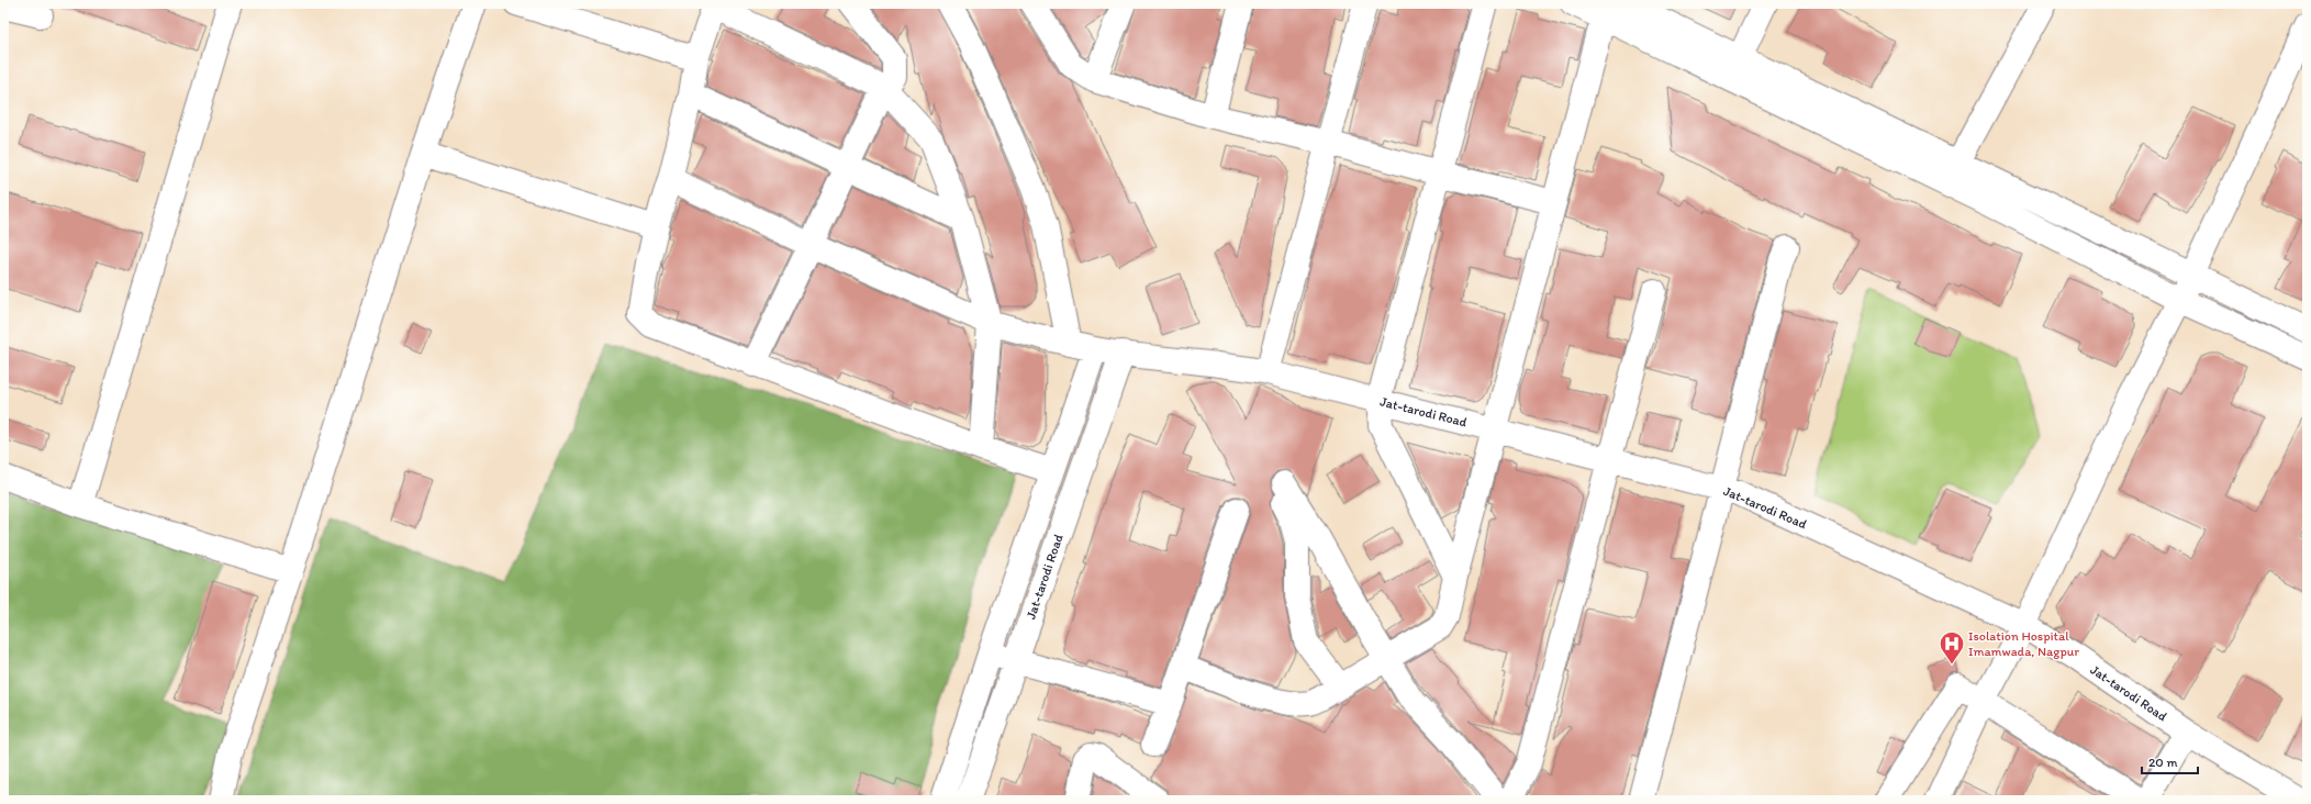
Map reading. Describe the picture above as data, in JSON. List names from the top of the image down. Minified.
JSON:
{"streets":{"street":["Jat-tarodi Road"]},"places":{"hospital":["Isolation Hospital Imamwada, Nagpur"]},"scale_bar":"20 m"}
